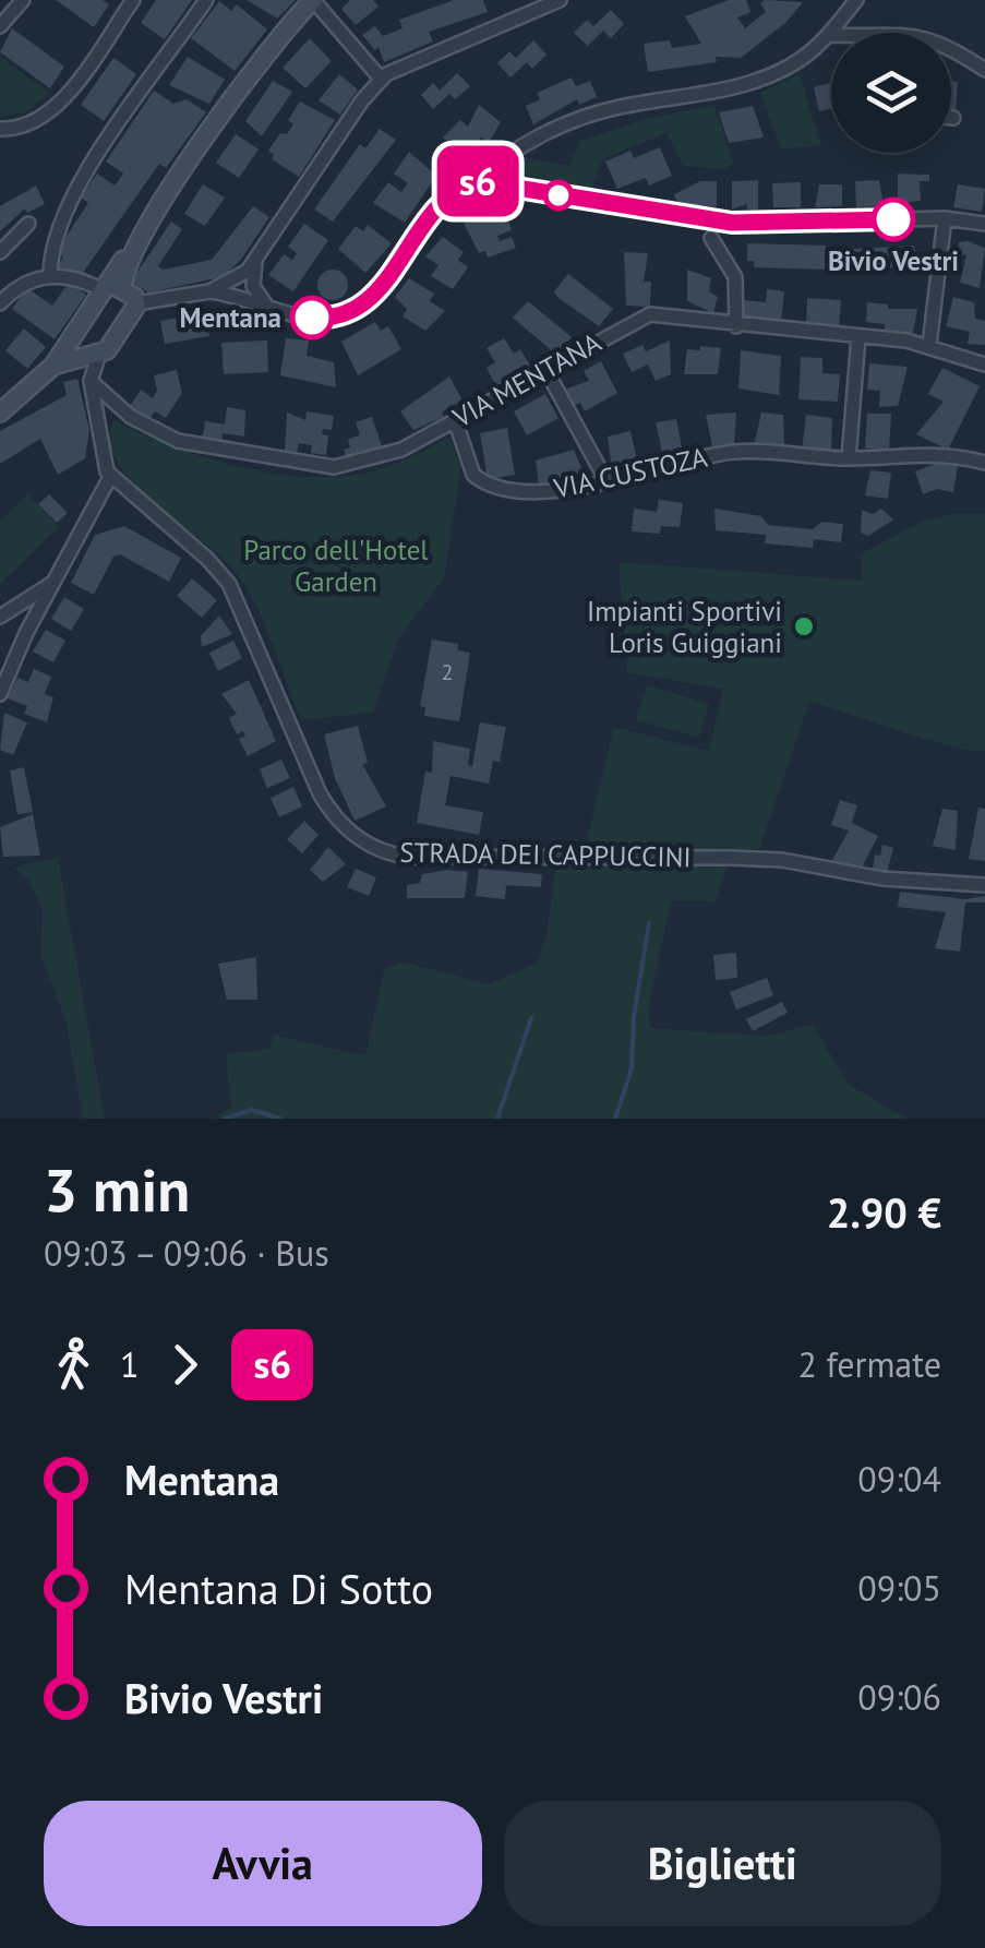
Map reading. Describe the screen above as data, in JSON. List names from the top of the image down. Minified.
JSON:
{"streets":{"street":["VIA MENTANA","VIA CUSTOZA","STRADA DEI CAPPUCCINI"]},"crossings":[["VIA MENTANA","VIA CUSTOZA"]],"parks":["Parco dell'Hotel Garden"],"places":["Bivio Vestri","Mentana","Impianti Sportivi Loris Guiggiani"],"lines":["bus line s6"],"house_numbers":["2"],"page":{"on_map":"s6","heading":["3 min","09:03 – 09:06 · Bus","2.90 €"],"legs":["1","s6","2 fermate"],"list":[{"name":"Mentana","value":"09:04"},{"name":"Mentana Di Sotto","value":"09:05"},{"name":"Bivio Vestri","value":"09:06"}],"buttons":["Avvia","Biglietti"]}}
